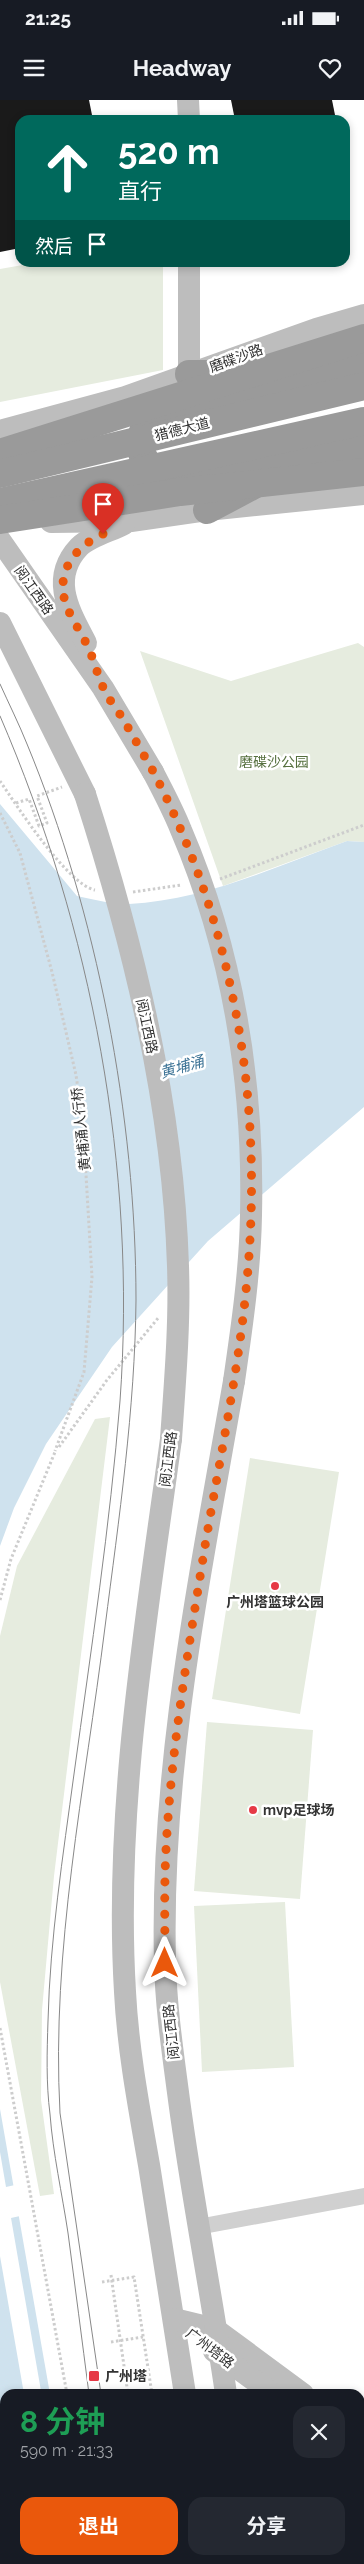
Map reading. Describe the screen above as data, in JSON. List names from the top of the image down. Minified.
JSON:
{"streets":{"highway":["猎德大道"],"main road":["磨碟沙路","阅江西路","广州塔路"],"path":["黄埔涌人行桥"]},"crossings":[["阅江西路","广州塔路"]],"water":["黄埔涌"],"parks":["磨碟沙公园"],"places":{"other":["广州塔篮球公园","mvp足球场"],"transit":["广州塔"]},"page":{"status":"21:25","header":"Headway","turn":["520 m","直行"],"then":"然后","heading":["8 分钟","590 m · 21:33"],"buttons":["退出","分享"]}}
